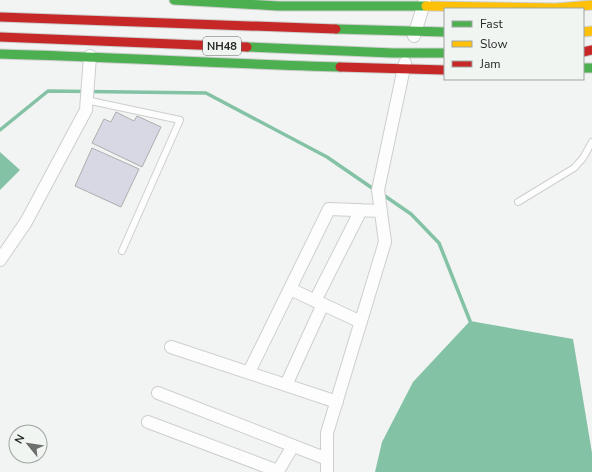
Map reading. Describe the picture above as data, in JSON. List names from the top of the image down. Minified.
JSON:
{"streets":{"main road":["NH48"]},"legend":["Fast","Slow","Jam"],"north":"top left"}
